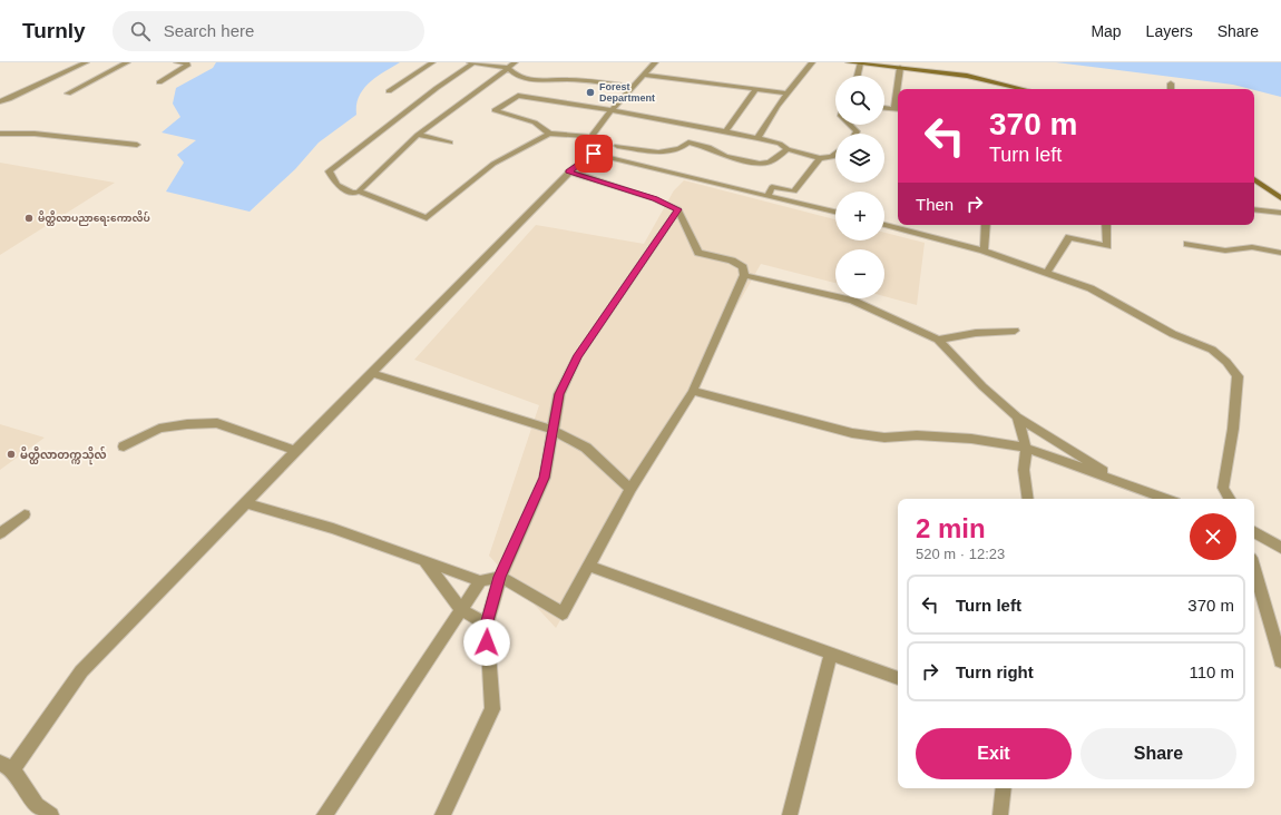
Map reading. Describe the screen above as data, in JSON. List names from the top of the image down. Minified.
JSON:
{"places":["Forest Department","မိတ္ထီလာပညာရေးကောလိပ်","မိတ္ထီလာတက္ကသိုလ်"],"page":{"header":"Turnly","search":"Search here","nav":["Map","Layers","Share"],"map_buttons":["+","−"],"turn":["370 m","Turn left"],"then":"Then","heading":["2 min","520 m · 12:23"],"list":[{"name":"Turn left","value":"370 m"},{"name":"Turn right","value":"110 m"}],"buttons":["Exit","Share"]}}
